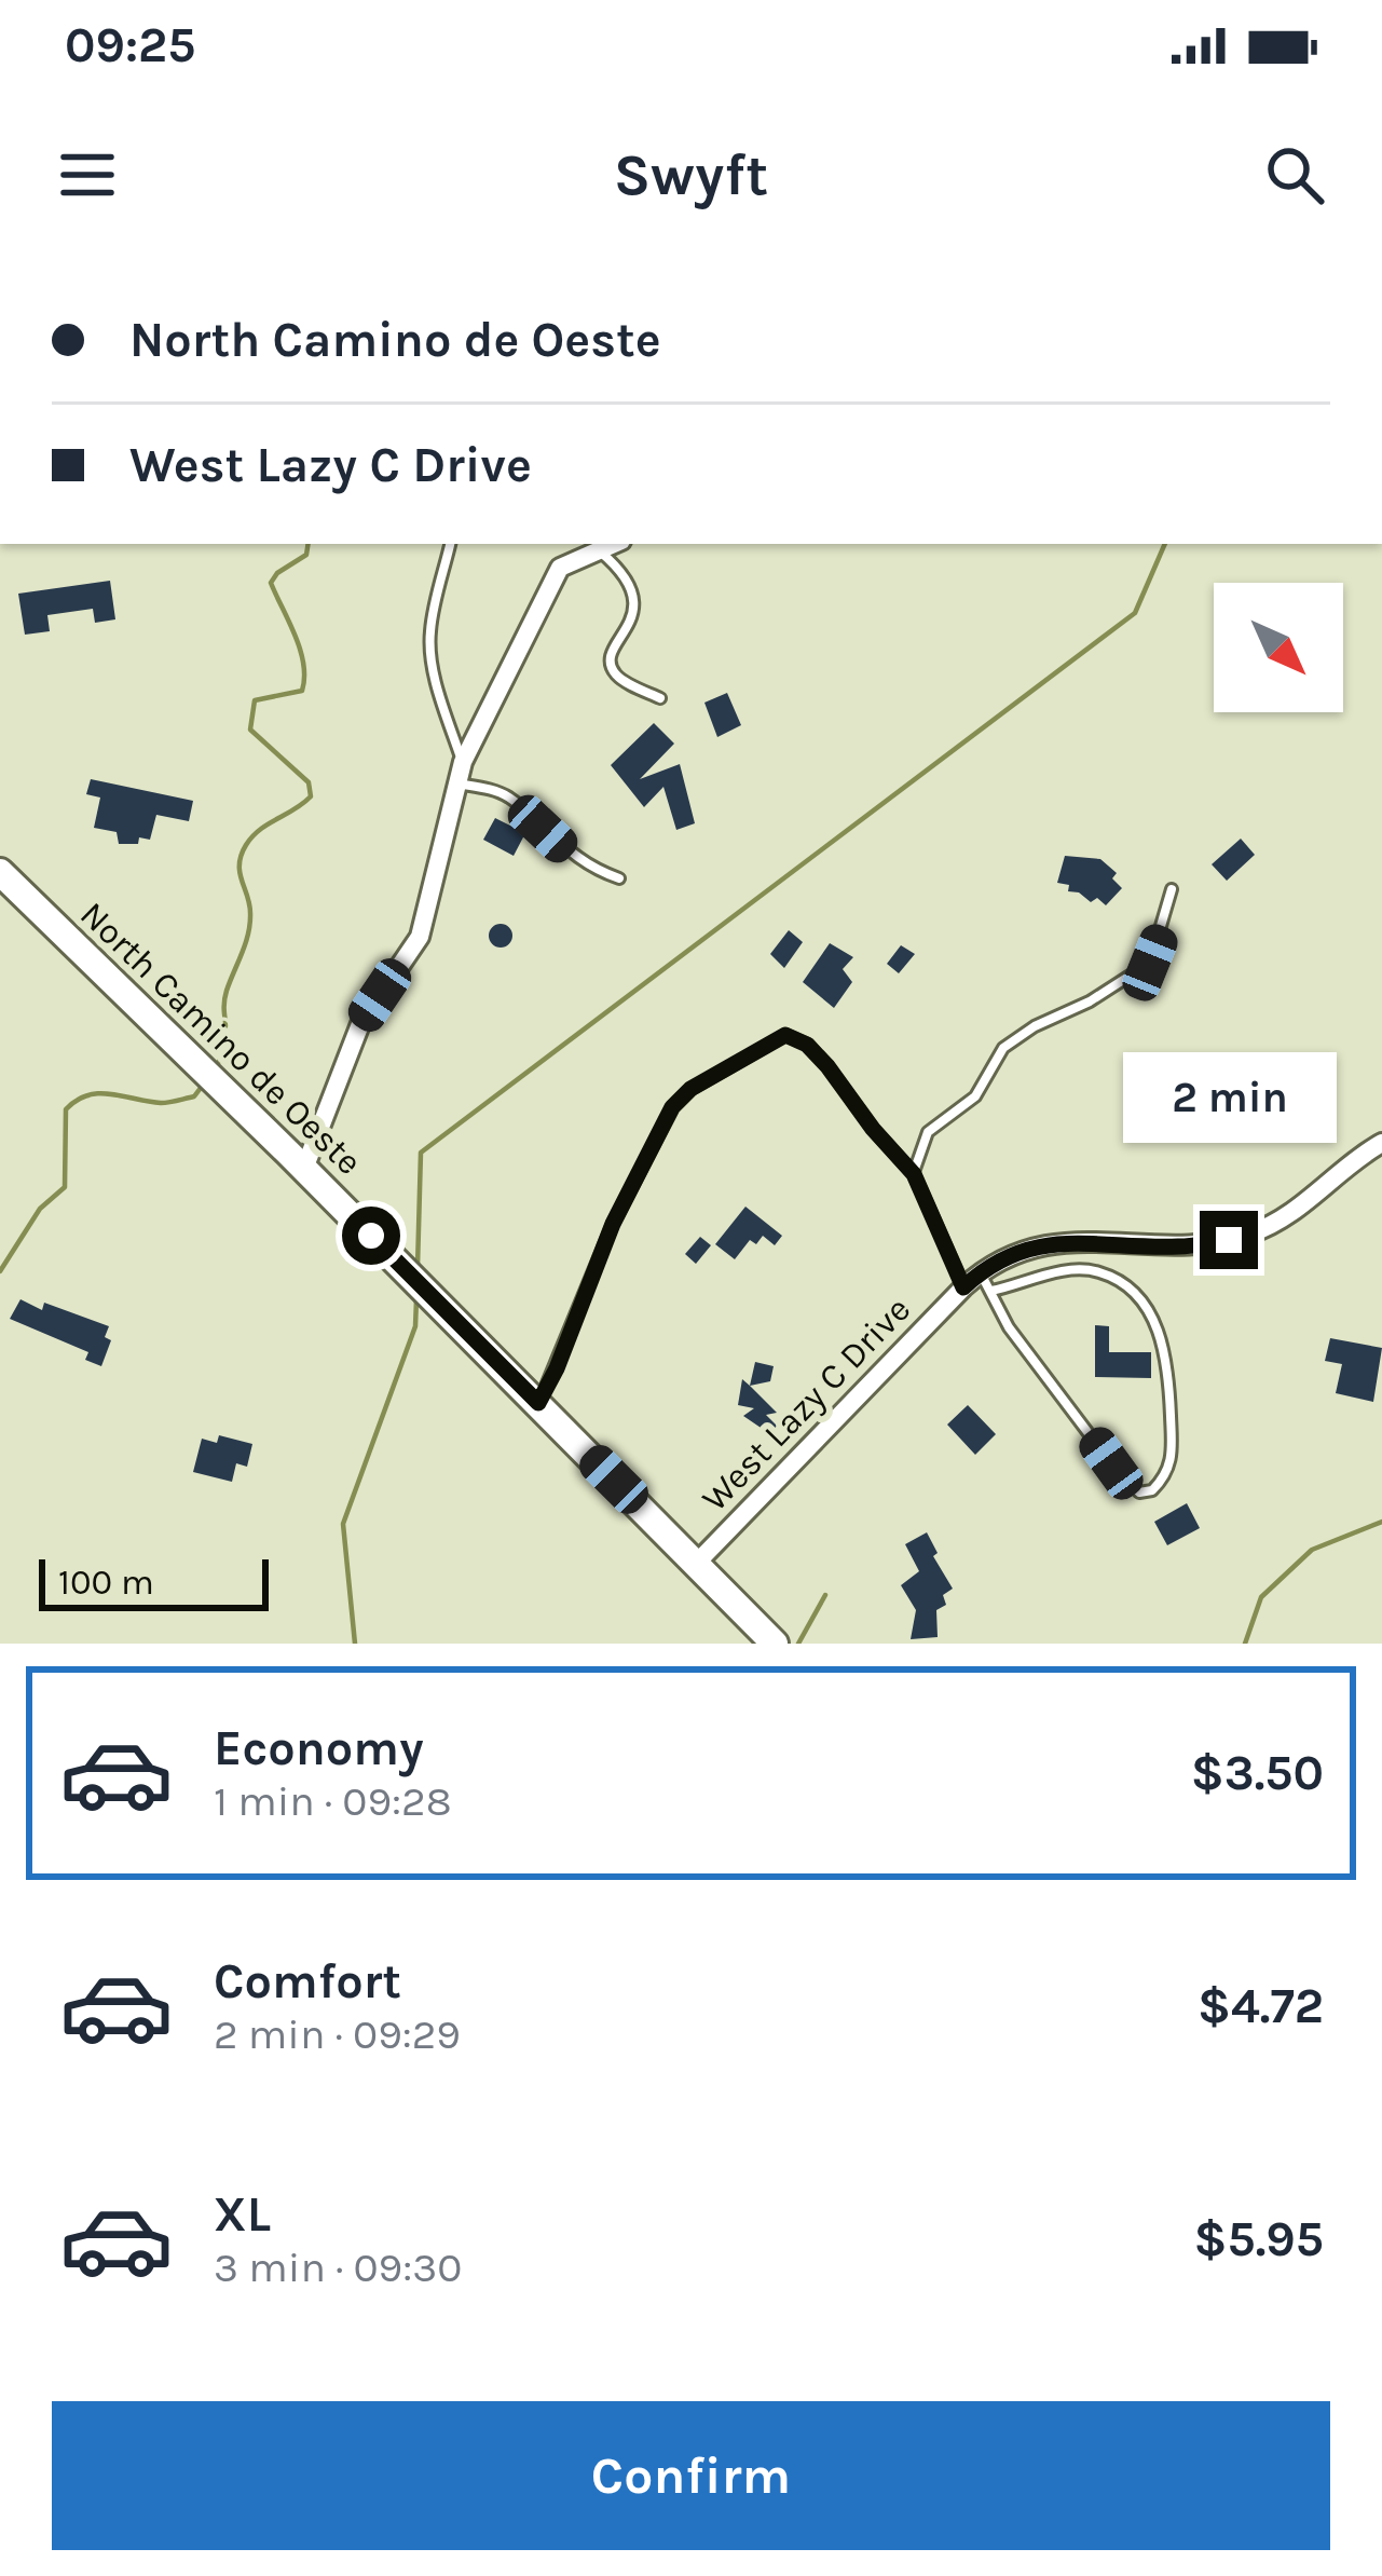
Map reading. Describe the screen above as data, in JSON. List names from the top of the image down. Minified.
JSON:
{"streets":{"street":["North Camino de Oeste","West Lazy C Drive"]},"crossings":[["North Camino de Oeste","West Lazy C Drive"]],"scale_bar":"100 m","north":"bottom right","page":{"status":"09:25","header":"Swyft","banner":["North Camino de Oeste","West Lazy C Drive"],"bubble":"2 min","scale":"100 m","list":[{"name":"Economy","note":"1 min · 09:28","value":"$3.50"},{"name":"Comfort","note":"2 min · 09:29","value":"$4.72"},{"name":"XL","note":"3 min · 09:30","value":"$5.95"}],"buttons":"Confirm"}}
